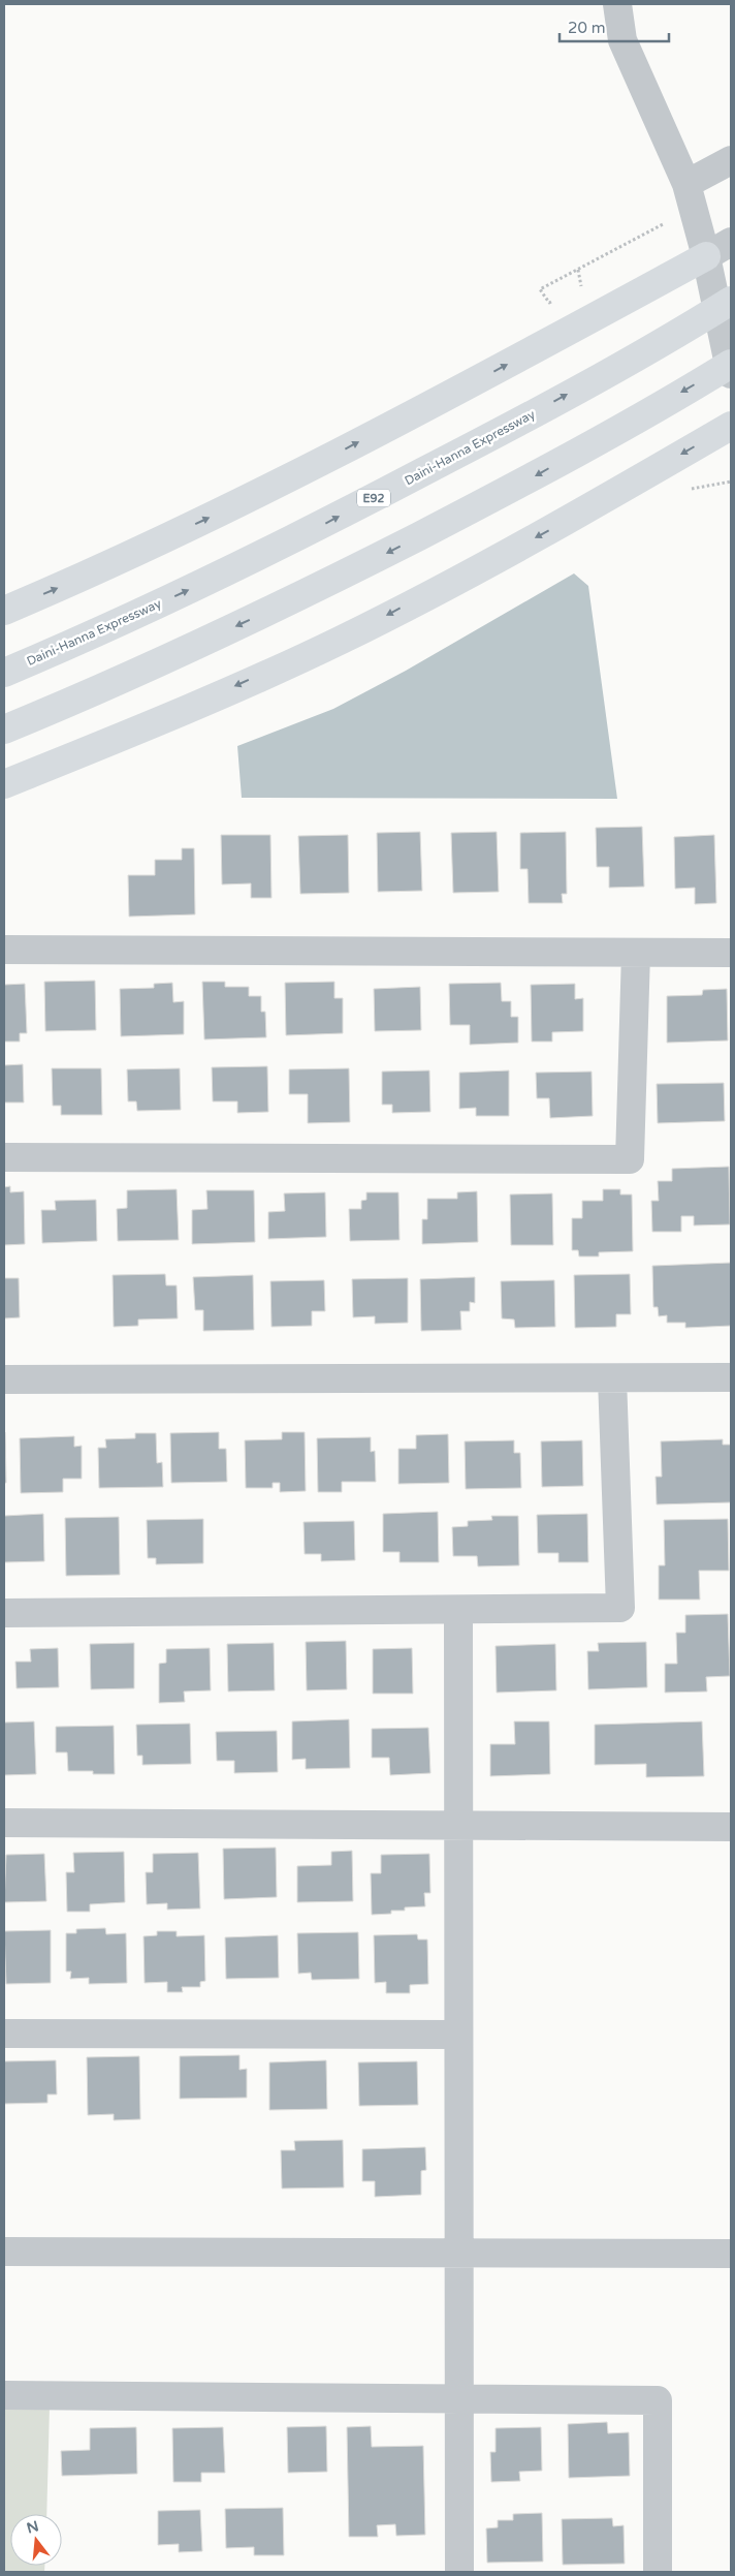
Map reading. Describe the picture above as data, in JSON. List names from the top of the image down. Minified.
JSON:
{"streets":{"highway":["Daini-Hanna Expressway","E92"]},"scale_bar":"20 m","north":"top"}
